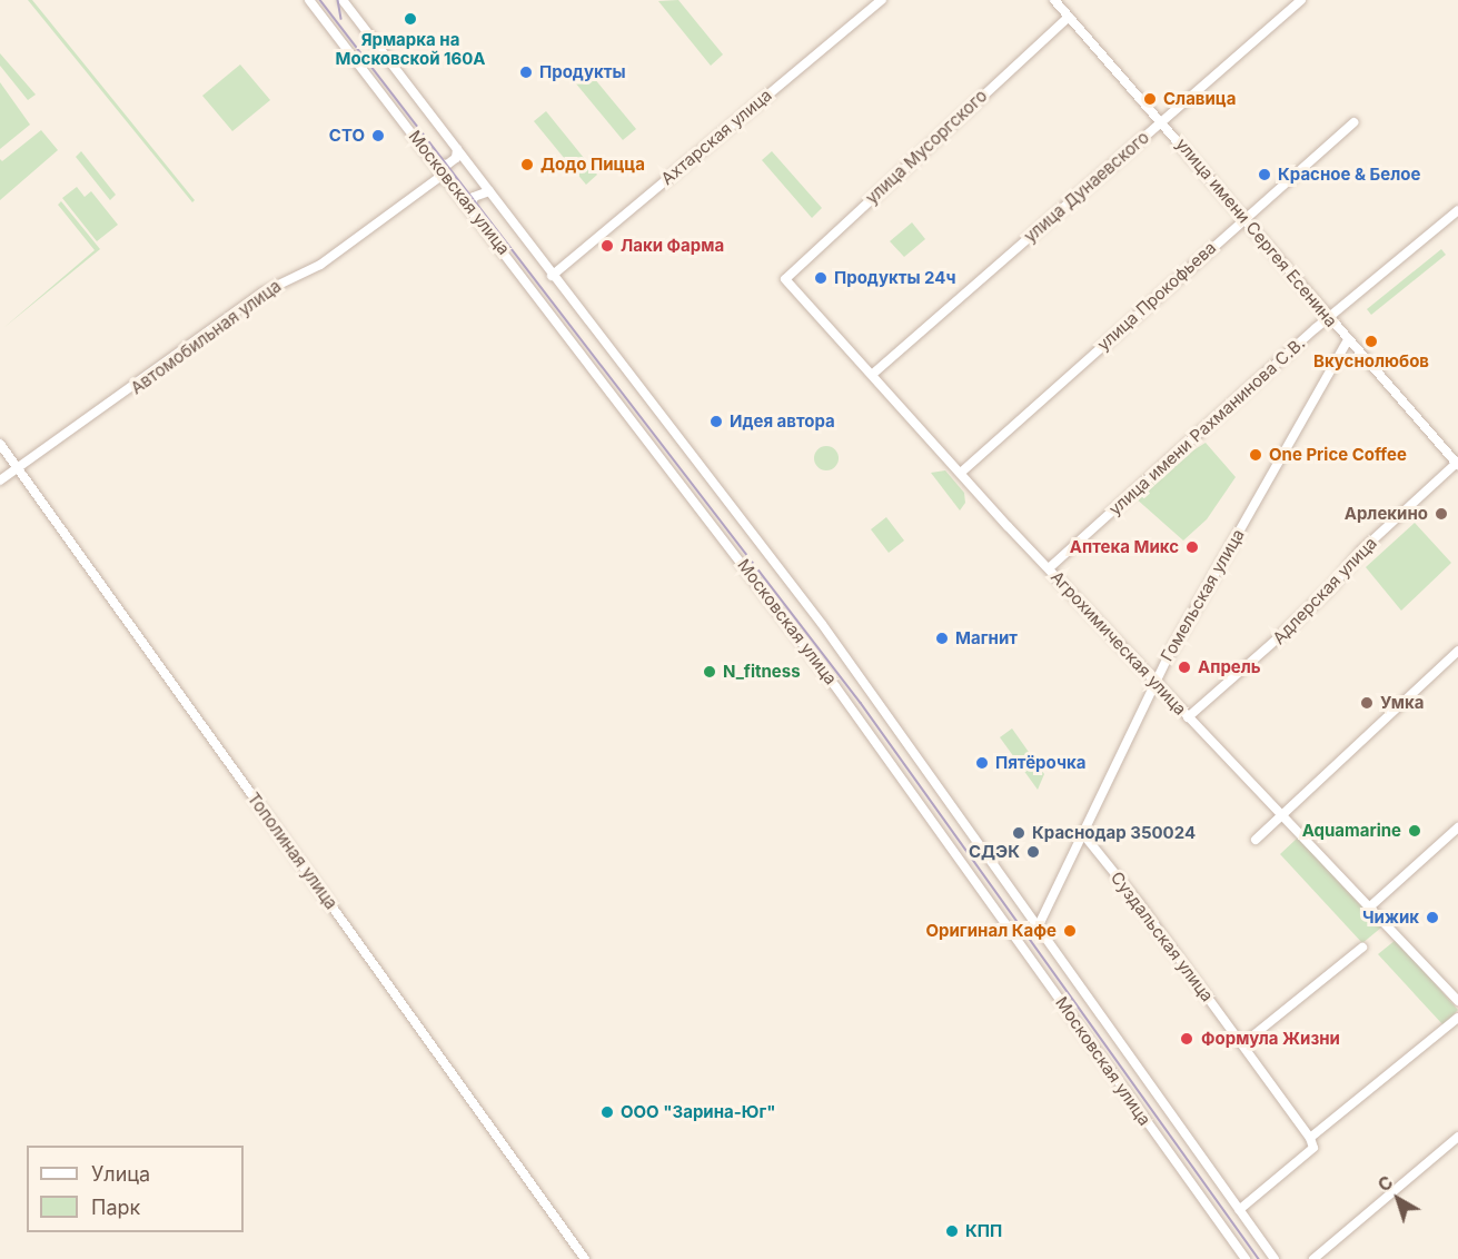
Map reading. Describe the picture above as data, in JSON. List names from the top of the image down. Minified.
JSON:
{"streets":{"street":["Ахтарская улица","улица Мусоргского","улица Дунаевского","Московская улица","улица имени Сергея Есенина","улица Прокофьева","Автомобильная улица","улица имени Рахманинова С.В.","Адлерская улица","Гомельская улица","Агрохимическая улица","Тополиная улица","Суздальская улица"]},"crossings":[["Ахтарская улица","Московская улица"],["улица Мусоргского","улица имени Сергея Есенина"],["улица Мусоргского","Агрохимическая улица"],["улица Дунаевского","улица имени Сергея Есенина"],["улица Дунаевского","Агрохимическая улица"],["Московская улица","Автомобильная улица"],["Московская улица","Гомельская улица"],["улица имени Сергея Есенина","улица Прокофьева"],["улица имени Сергея Есенина","улица имени Рахманинова С.В."],["улица имени Сергея Есенина","Адлерская улица"],["улица имени Сергея Есенина","Гомельская улица"],["улица Прокофьева","Агрохимическая улица"],["Автомобильная улица","Тополиная улица"],["улица имени Рахманинова С.В.","Агрохимическая улица"],["Адлерская улица","Агрохимическая улица"],["Гомельская улица","Агрохимическая улица"],["Гомельская улица","Суздальская улица"]],"places":["Ярмарка на Московской 160А","Продукты","Славица","СТО","Додо Пицца","Красное & Белое","Лаки Фарма","Продукты 24ч","Вкуснолюбов","Идея автора","One Price Coffee","Арлекино","Аптека Микс","Магнит","Апрель","N_fitness","Умка","Пятёрочка","Aquamarine","Краснодар 350024","СДЭК","Чижик","Оригинал Кафе","Формула Жизни","ООО \"Зарина-Юг\"","КПП"],"legend":["Улица","Парк"],"north":"top left"}
